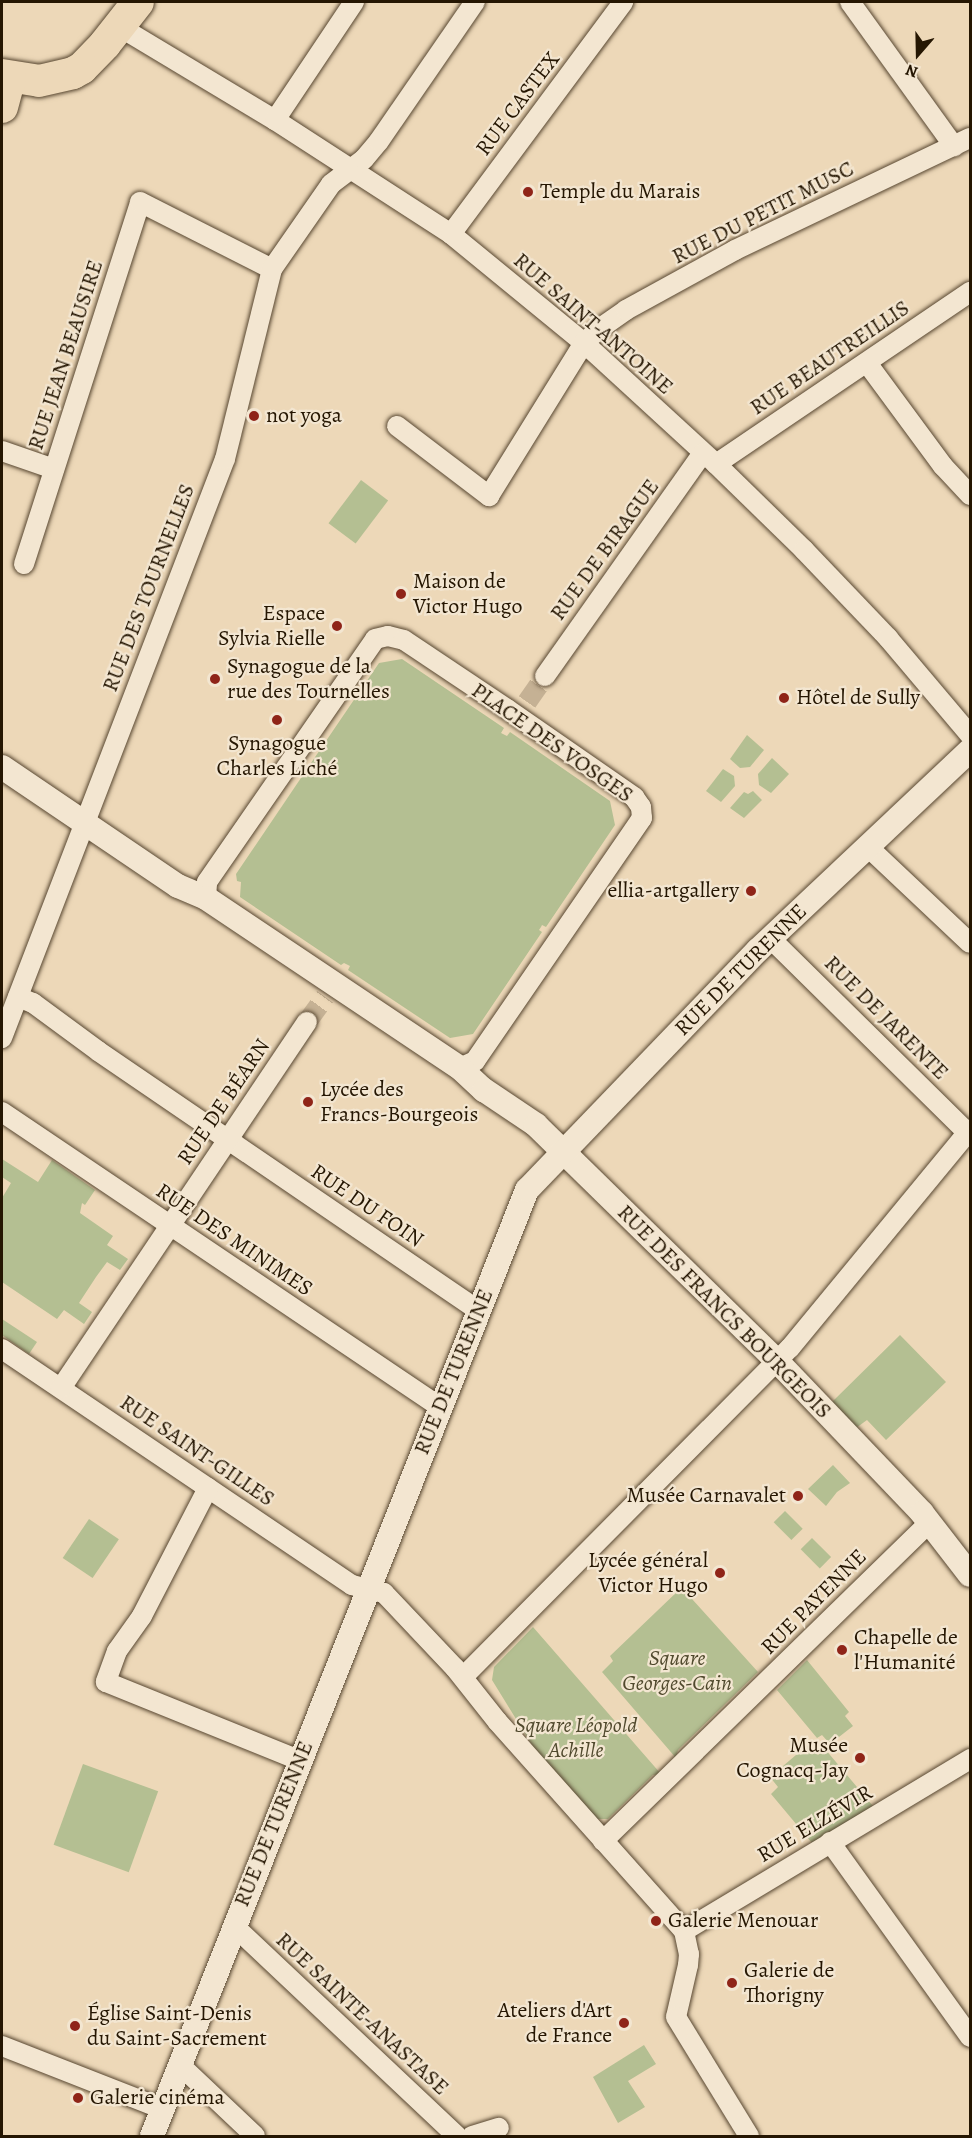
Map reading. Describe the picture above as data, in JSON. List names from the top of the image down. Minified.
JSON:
{"streets":{"street":["RUE CASTEX","RUE DU PETIT MUSC","RUE SAINT-ANTOINE","RUE JEAN BEAUSIRE","RUE BEAUTREILLIS","RUE DE BIRAGUE","RUE DES TOURNELLES","PLACE DES VOSGES","RUE DE TURENNE","RUE DE JARENTE","RUE DE BÉARN","RUE DU FOIN","RUE DES MINIMES","RUE DES FRANCS BOURGEOIS","RUE SAINT-GILLES","RUE PAYENNE","RUE ELZÉVIR","RUE SAINTE-ANASTASE"]},"crossings":[["RUE CASTEX","RUE SAINT-ANTOINE"],["RUE DU PETIT MUSC","RUE SAINT-ANTOINE"],["RUE SAINT-ANTOINE","RUE BEAUTREILLIS"],["RUE SAINT-ANTOINE","RUE DE BIRAGUE"],["RUE SAINT-ANTOINE","RUE DES TOURNELLES"],["RUE JEAN BEAUSIRE","RUE DES TOURNELLES"],["RUE BEAUTREILLIS","RUE DE BIRAGUE"],["RUE DES TOURNELLES","RUE DU FOIN"],["PLACE DES VOSGES","RUE DES FRANCS BOURGEOIS"],["RUE DE TURENNE","RUE DE JARENTE"],["RUE DE TURENNE","RUE DU FOIN"],["RUE DE TURENNE","RUE DES MINIMES"],["RUE DE TURENNE","RUE DES FRANCS BOURGEOIS"],["RUE DE TURENNE","RUE SAINT-GILLES"],["RUE DE TURENNE","RUE SAINTE-ANASTASE"],["RUE DE BÉARN","RUE DU FOIN"],["RUE DE BÉARN","RUE DES MINIMES"],["RUE DE BÉARN","RUE SAINT-GILLES"],["RUE DES FRANCS BOURGEOIS","RUE PAYENNE"],["RUE SAINT-GILLES","RUE PAYENNE"],["RUE SAINT-GILLES","RUE ELZÉVIR"]],"parks":["Square Georges-Cain","Square Léopold Achille"],"places":["Temple du Marais","not yoga","Maison de Victor Hugo","Espace Sylvia Rielle","Synagogue de la rue des Tournelles","Hôtel de Sully","Synagogue Charles Liché","ellia-artgallery","Lycée des Francs-Bourgeois","Musée Carnavalet","Lycée général Victor Hugo","Chapelle de l'Humanité","Musée Cognacq-Jay","Galerie Menouar","Galerie de Thorigny","Ateliers d'Art de France","Église Saint-Denis du Saint-Sacrement","Galerie cinéma"],"north":"bottom"}
